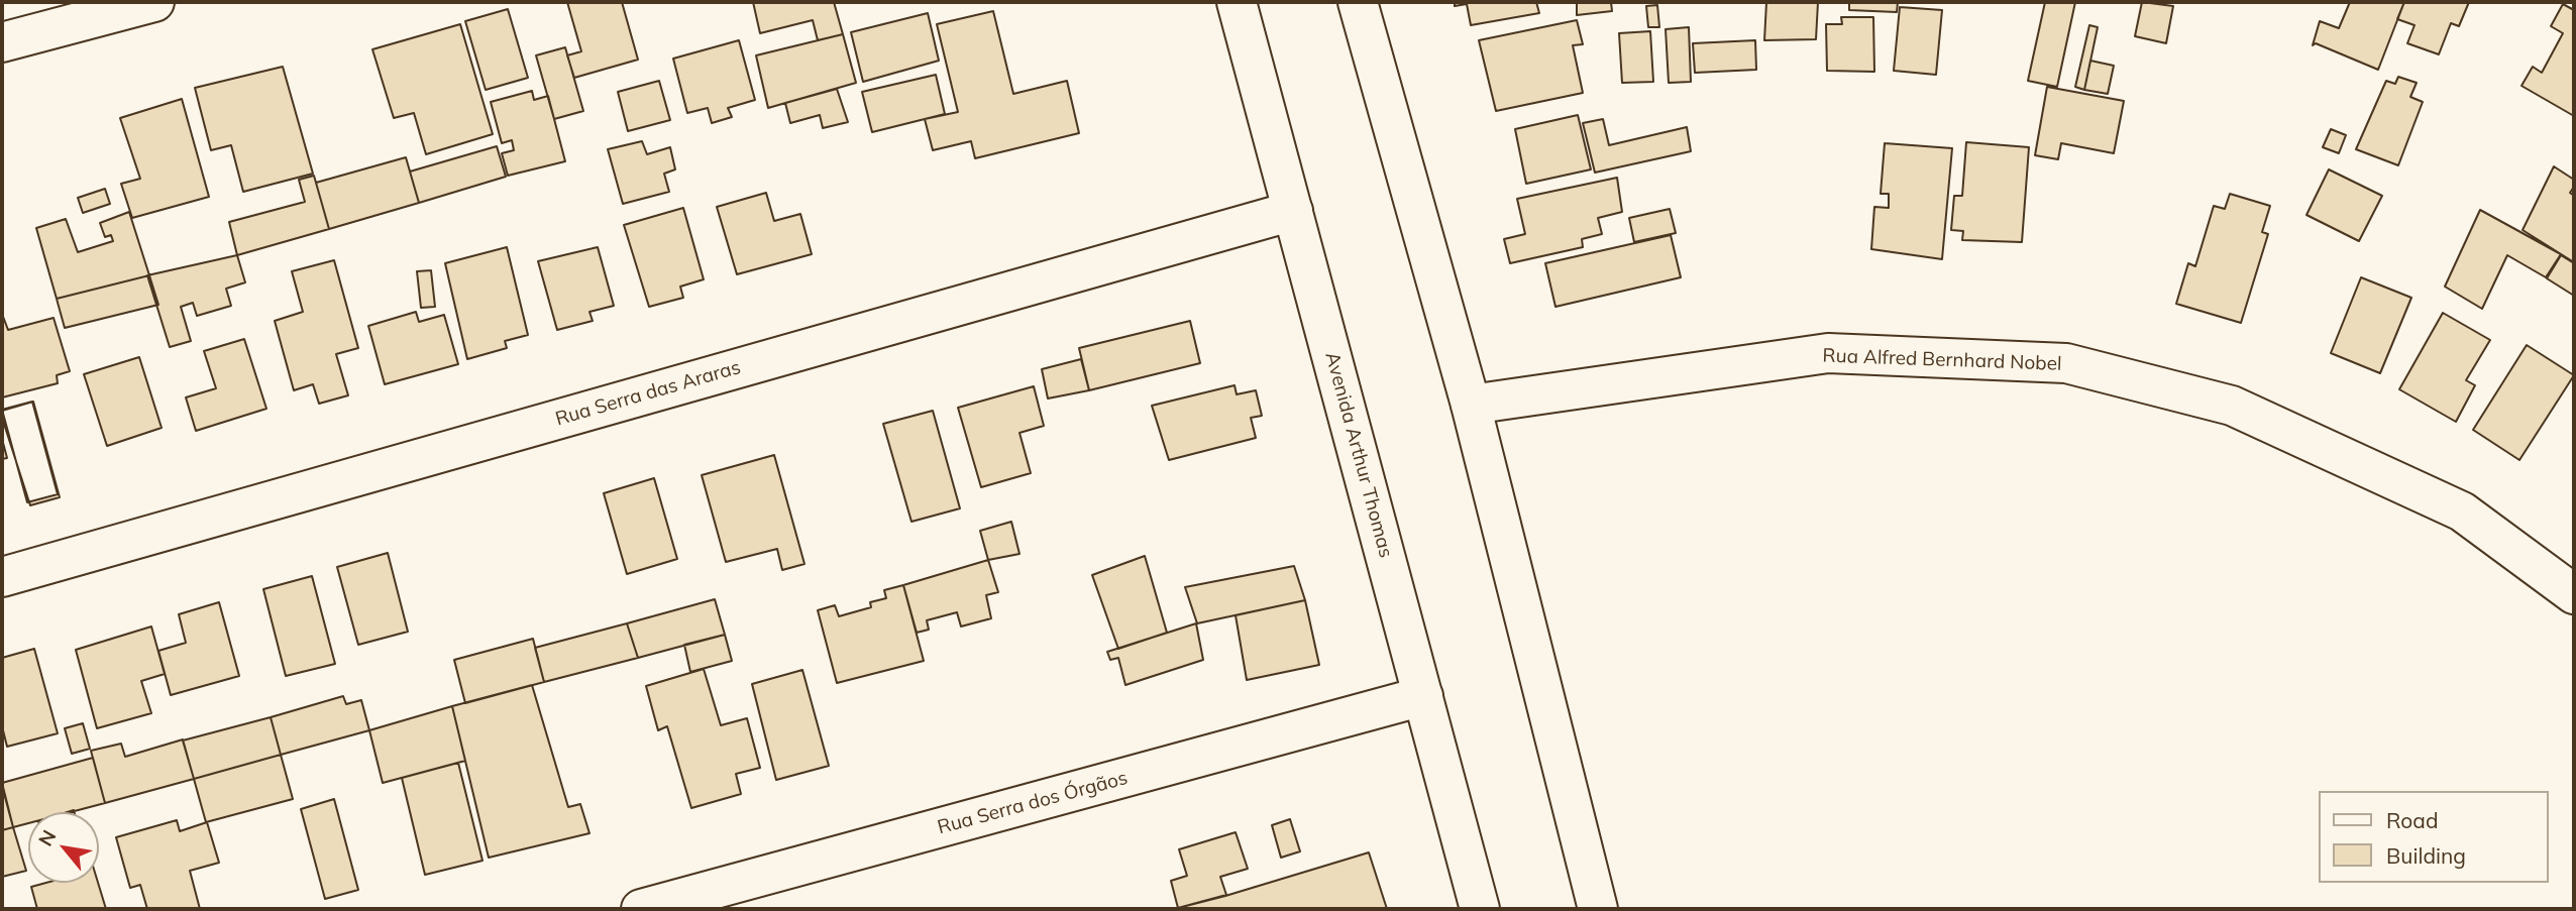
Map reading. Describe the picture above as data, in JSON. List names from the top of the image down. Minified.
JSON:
{"streets":{"street":["Rua Alfred Bernhard Nobel","Rua Serra das Araras","Avenida Arthur Thomas","Rua Serra dos Órgãos"]},"crossings":[["Rua Serra das Araras","Avenida Arthur Thomas"],["Avenida Arthur Thomas","Rua Serra dos Órgãos"]],"legend":["Road","Building"],"north":"top left"}
